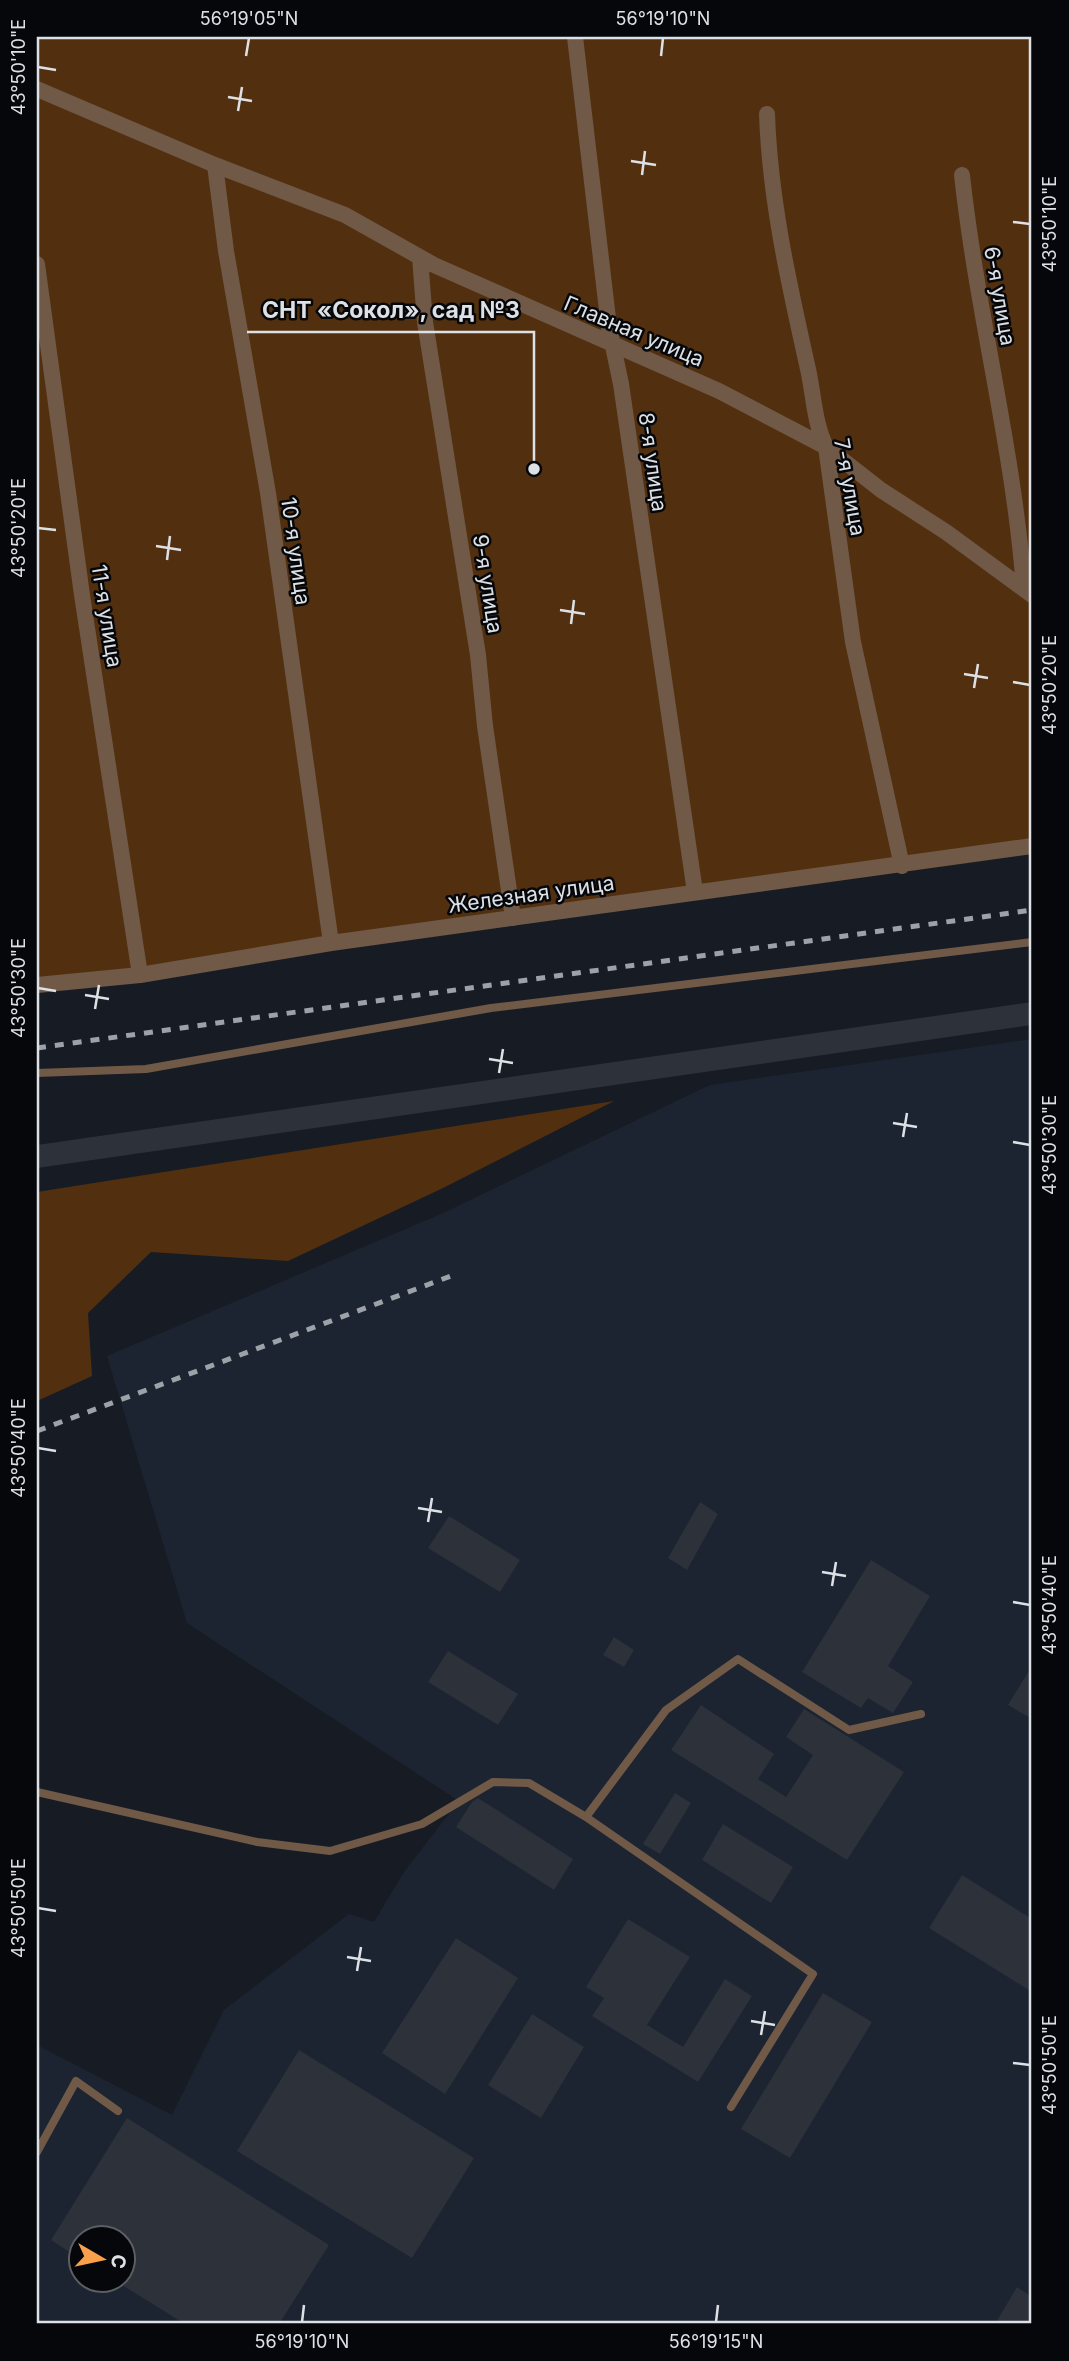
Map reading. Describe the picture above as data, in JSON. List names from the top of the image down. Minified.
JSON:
{"streets":{"street":["6-я улица","Главная улица","8-я улица","7-я улица","10-я улица","9-я улица","11-я улица","Железная улица"]},"crossings":[["6-я улица","Главная улица"],["Главная улица","8-я улица"],["Главная улица","7-я улица"],["Главная улица","10-я улица"],["Главная улица","9-я улица"],["8-я улица","Железная улица"],["7-я улица","Железная улица"],["10-я улица","Железная улица"],["9-я улица","Железная улица"],["11-я улица","Железная улица"]],"places":["СНТ «Сокол», сад №3"],"north":"right","coordinates":["56°19'05\"N","56°19'10\"N","43°50'10\"E","43°50'20\"E","43°50'30\"E","43°50'40\"E","43°50'50\"E","56°19'15\"N"]}
